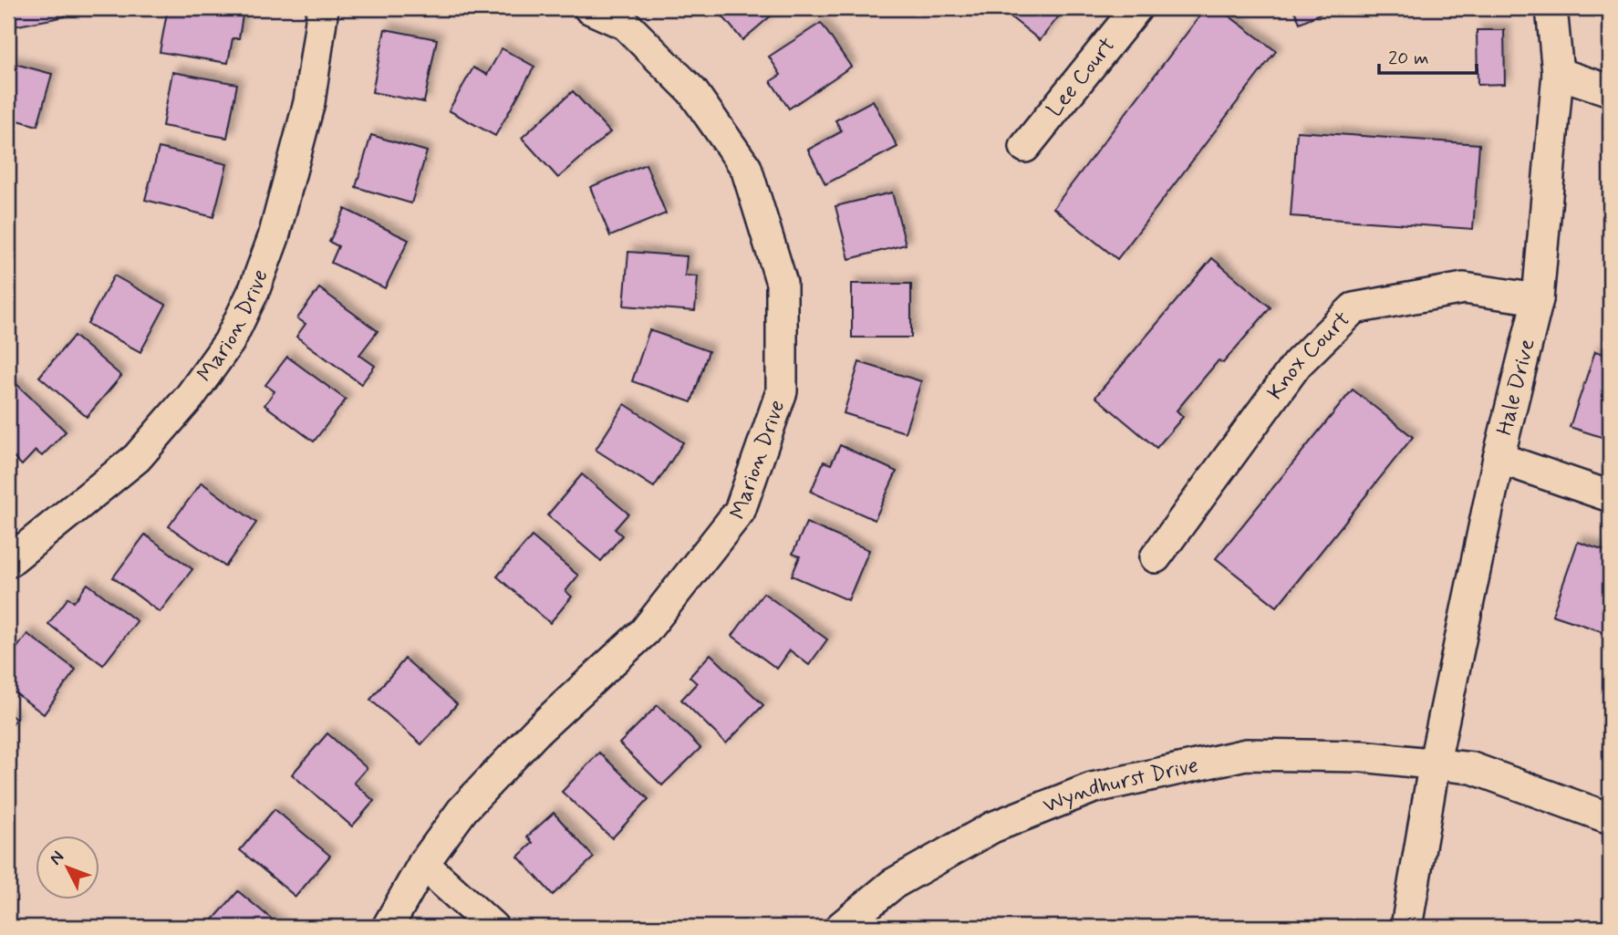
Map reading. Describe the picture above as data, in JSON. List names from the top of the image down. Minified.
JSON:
{"streets":{"street":["Lee Court","Marion Drive","Knox Court","Hale Drive","Wyndhurst Drive"]},"crossings":[["Knox Court","Hale Drive"],["Hale Drive","Wyndhurst Drive"]],"scale_bar":"20 m","north":"top left"}
